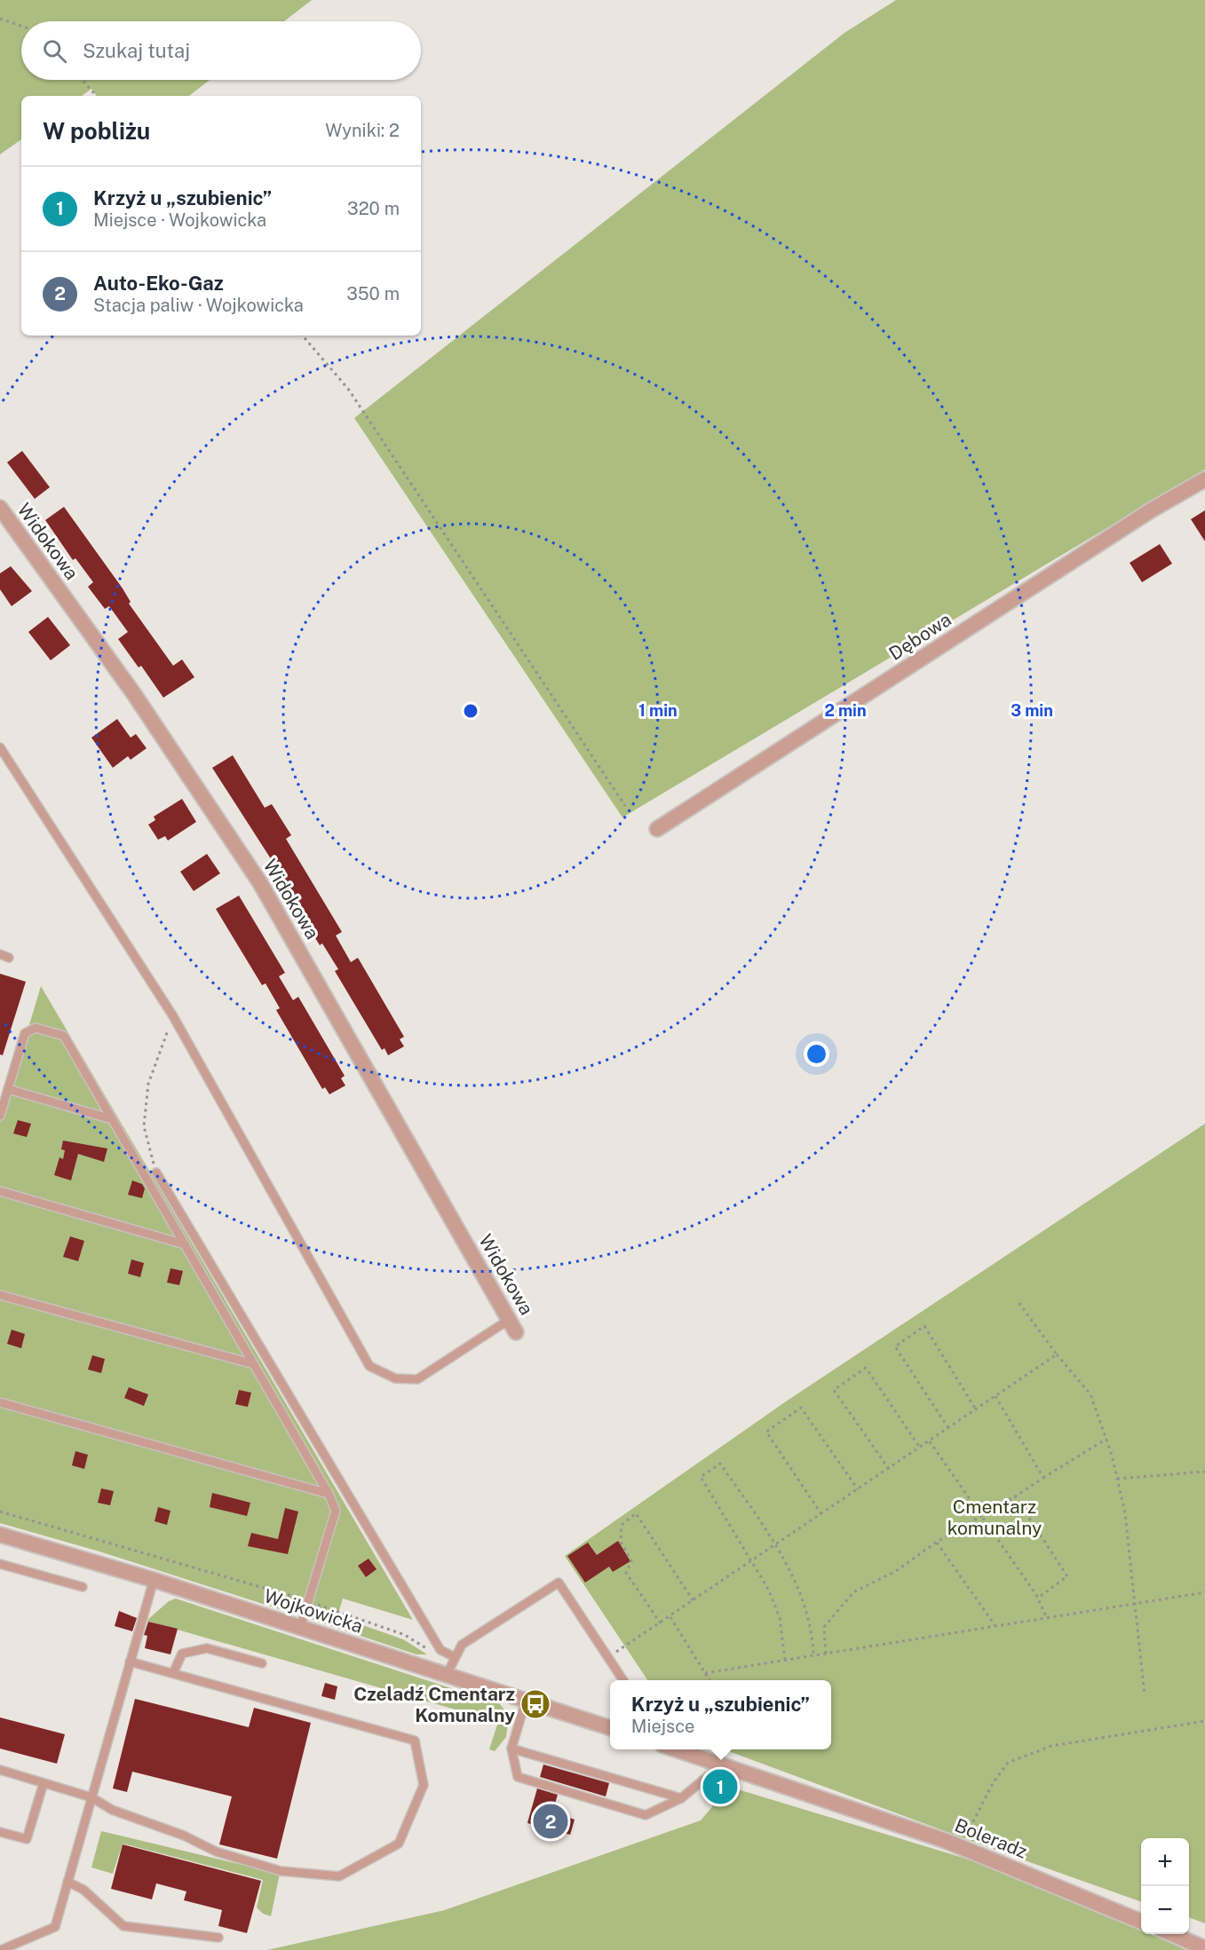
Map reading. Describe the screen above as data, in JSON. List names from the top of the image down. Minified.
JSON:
{"streets":{"street":["Widokowa","Dębowa","Wojkowicka","Boleradz"]},"parks":["Cmentarz komunalny"],"places":{"bus stop":["Czeladź Cmentarz Komunalny"]},"page":{"search":"Szukaj tutaj","heading":["W pobliżu","Wyniki: 2"],"list":[{"mark":"1","name":"Krzyż u „szubienic”","note":"Miejsce · Wojkowicka","value":"320 m"},{"mark":"2","name":"Auto-Eko-Gaz","note":"Stacja paliw · Wojkowicka","value":"350 m"}],"popup":["Krzyż u „szubienic”","Miejsce"],"pins":["1","2"],"map_buttons":["+","−"]},"rings":["1 min","2 min","3 min"]}
